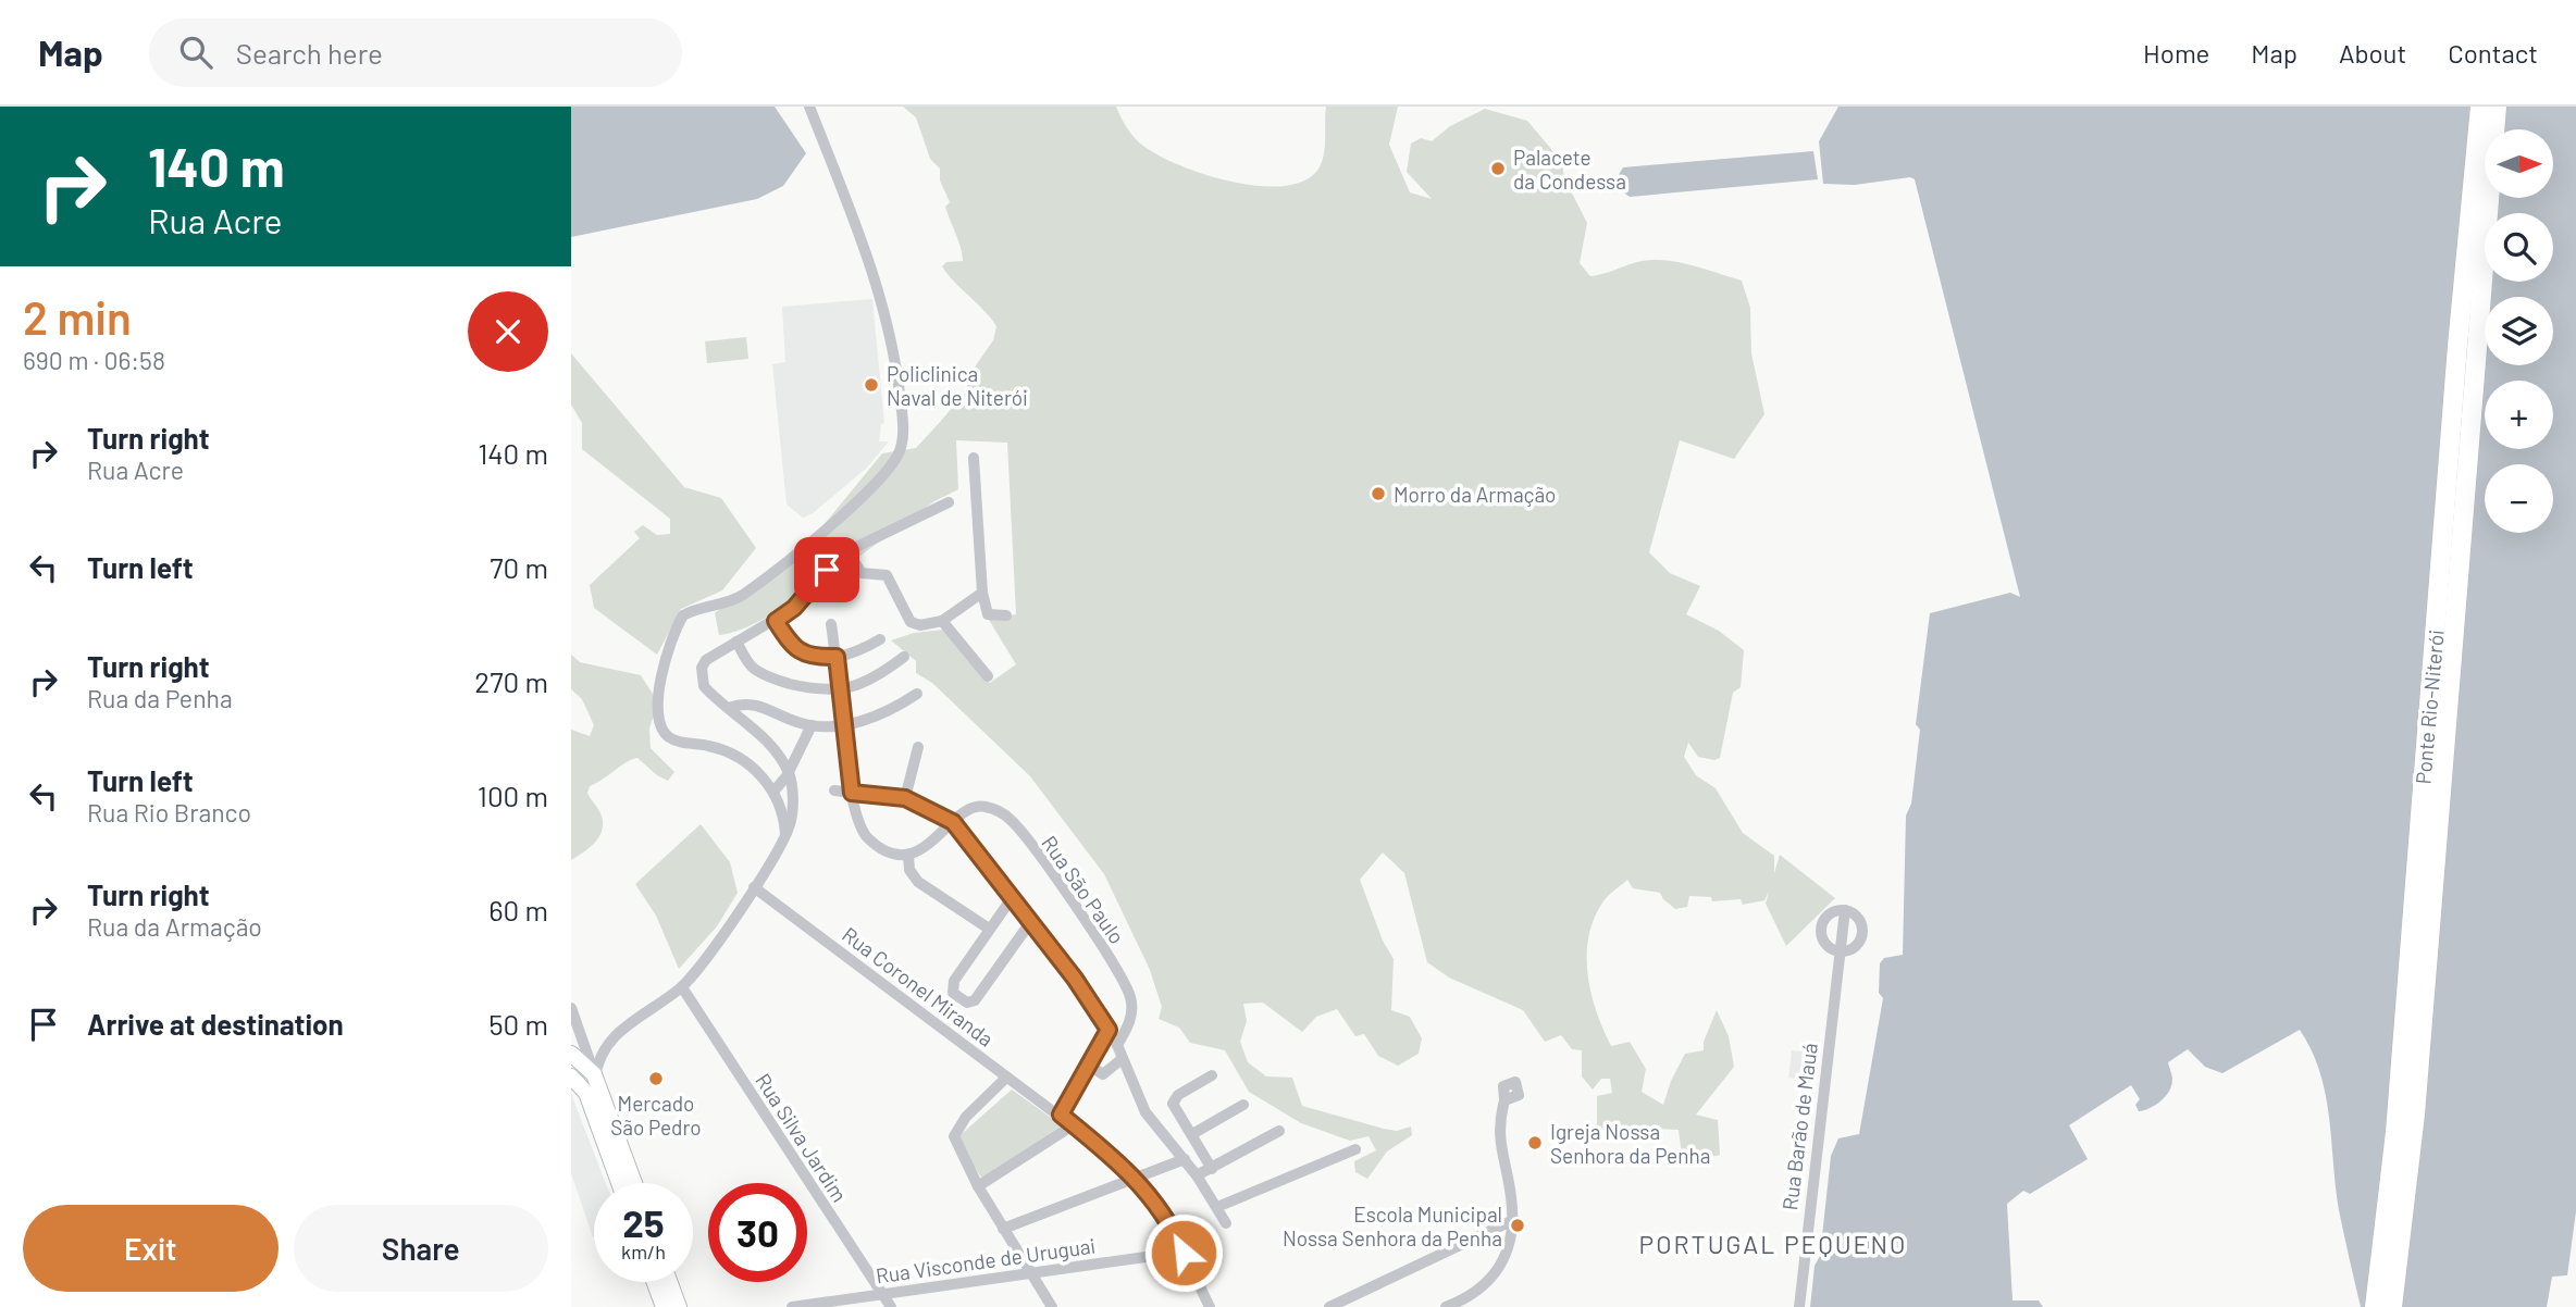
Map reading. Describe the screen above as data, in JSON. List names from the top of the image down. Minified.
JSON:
{"streets":{"highway":["Ponte Rio-Niterói"],"street":["Rua São Paulo","Rua Coronel Miranda","Rua Barão de Mauá","Rua Silva Jardim","Rua Visconde de Uruguai"]},"crossings":[["Rua Coronel Miranda","Rua Visconde de Uruguai"],["Rua Silva Jardim","Rua Visconde de Uruguai"]],"districts":["PORTUGAL PEQUENO"],"places":["Palacete da Condessa","Policlinica Naval de Niterói","Morro da Armação","Mercado São Pedro","Igreja Nossa Senhora da Penha","Escola Municipal Nossa Senhora da Penha"],"north":"right","page":{"header":"Map","search":"Search here","nav":["Home","Map","About","Contact"],"turn":["140 m","Rua Acre"],"map_buttons":["+","−"],"heading":["2 min","690 m · 06:58"],"list":[{"name":"Turn right","note":"Rua Acre","value":"140 m"},{"name":"Turn left","value":"70 m"},{"name":"Turn right","note":"Rua da Penha","value":"270 m"},{"name":"Turn left","note":"Rua Rio Branco","value":"100 m"},{"name":"Turn right","note":"Rua da Armação","value":"60 m"},{"name":"Arrive at destination","value":"50 m"}],"speed":"25 km/h","limit":"30","buttons":["Exit","Share"]}}
